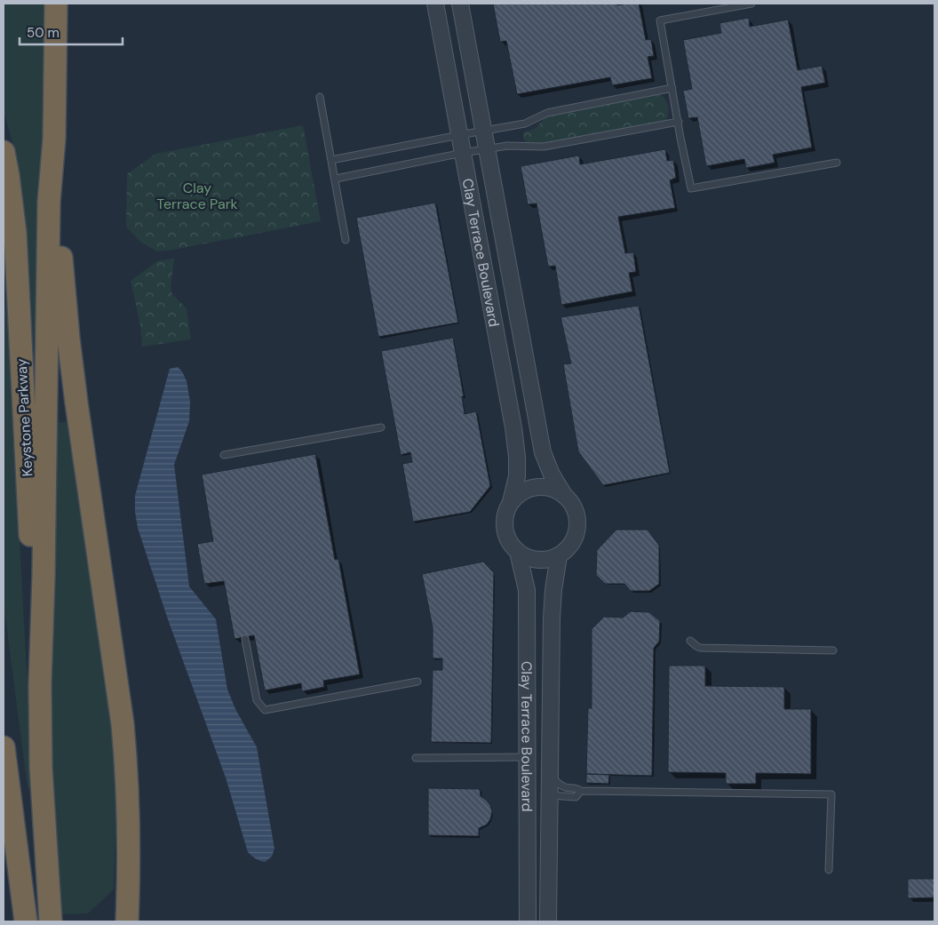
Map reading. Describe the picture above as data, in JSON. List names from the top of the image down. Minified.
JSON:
{"streets":{"highway":["Keystone Parkway"],"street":["Clay Terrace Boulevard"]},"parks":["Clay Terrace Park"],"scale_bar":"50 m"}
